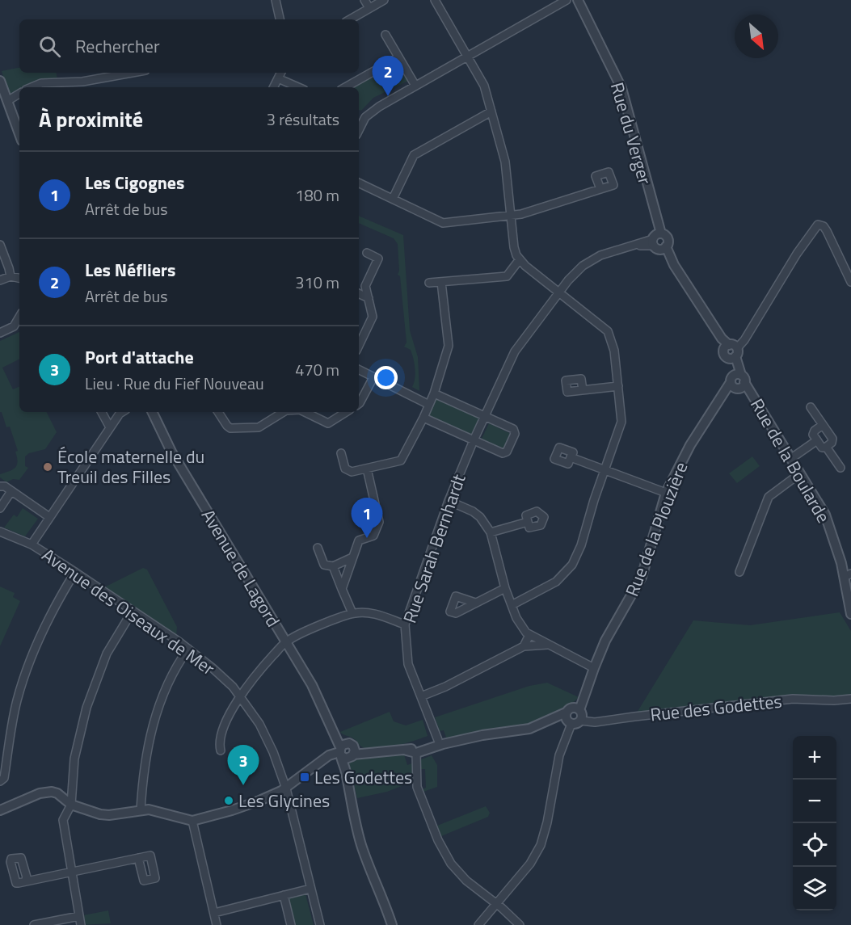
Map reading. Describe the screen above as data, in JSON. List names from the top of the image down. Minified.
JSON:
{"streets":{"street":["Rue du Verger","Rue de la Boularde","Rue de la Plouzière","Rue Sarah Bernhardt","Avenue de Lagord","Avenue des Oiseaux de Mer","Rue des Godettes"]},"crossings":[["Rue du Verger","Rue de la Boularde"],["Rue du Verger","Rue de la Plouzière"],["Rue du Verger","Rue Sarah Bernhardt"],["Rue de la Boularde","Rue de la Plouzière"],["Rue de la Plouzière","Rue des Godettes"]],"places":{"other":["École maternelle du Treuil des Filles","Les Glycines"],"transit":["Les Godettes"]},"north":"bottom right","page":{"search":"Rechercher","pins":["2","1","3"],"heading":["À proximité","3 résultats"],"list":[{"mark":"1","name":"Les Cigognes","note":"Arrêt de bus","value":"180 m"},{"mark":"2","name":"Les Néfliers","note":"Arrêt de bus","value":"310 m"},{"mark":"3","name":"Port d'attache","note":"Lieu · Rue du Fief Nouveau","value":"470 m"}],"map_buttons":["+","−"]}}
